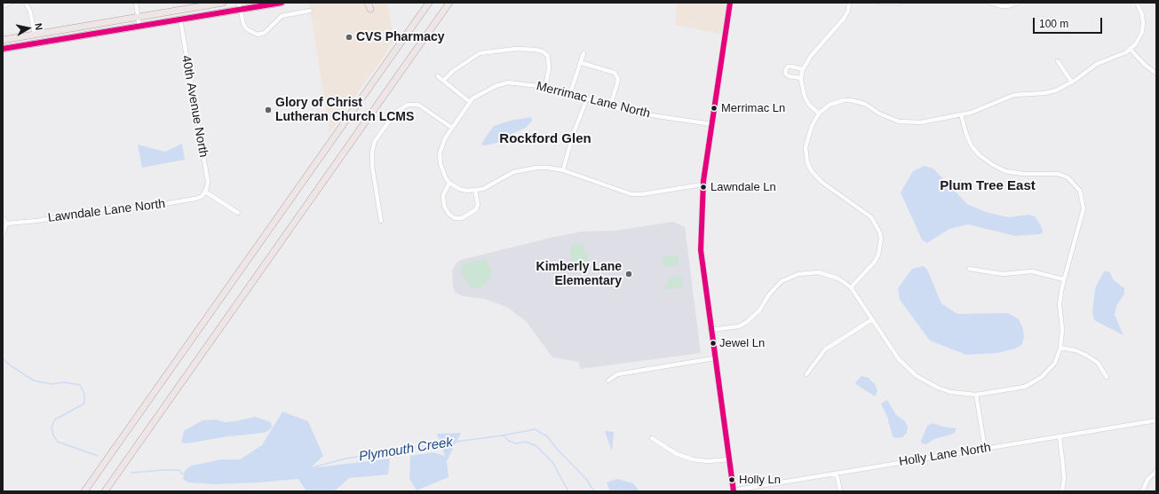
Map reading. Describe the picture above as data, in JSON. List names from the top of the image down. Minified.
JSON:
{"streets":{"street":["Merrimac Lane North","40th Avenue North","Lawndale Lane North","Holly Lane North"]},"crossings":[["40th Avenue North","Lawndale Lane North"]],"districts":["Rockford Glen","Plum Tree East"],"water":["Plymouth Creek"],"places":["CVS Pharmacy","Merrimac Ln","Glory of Christ Lutheran Church LCMS","Lawndale Ln","Kimberly Lane Elementary","Jewel Ln","Holly Ln"],"scale_bar":"100 m","north":"right"}
